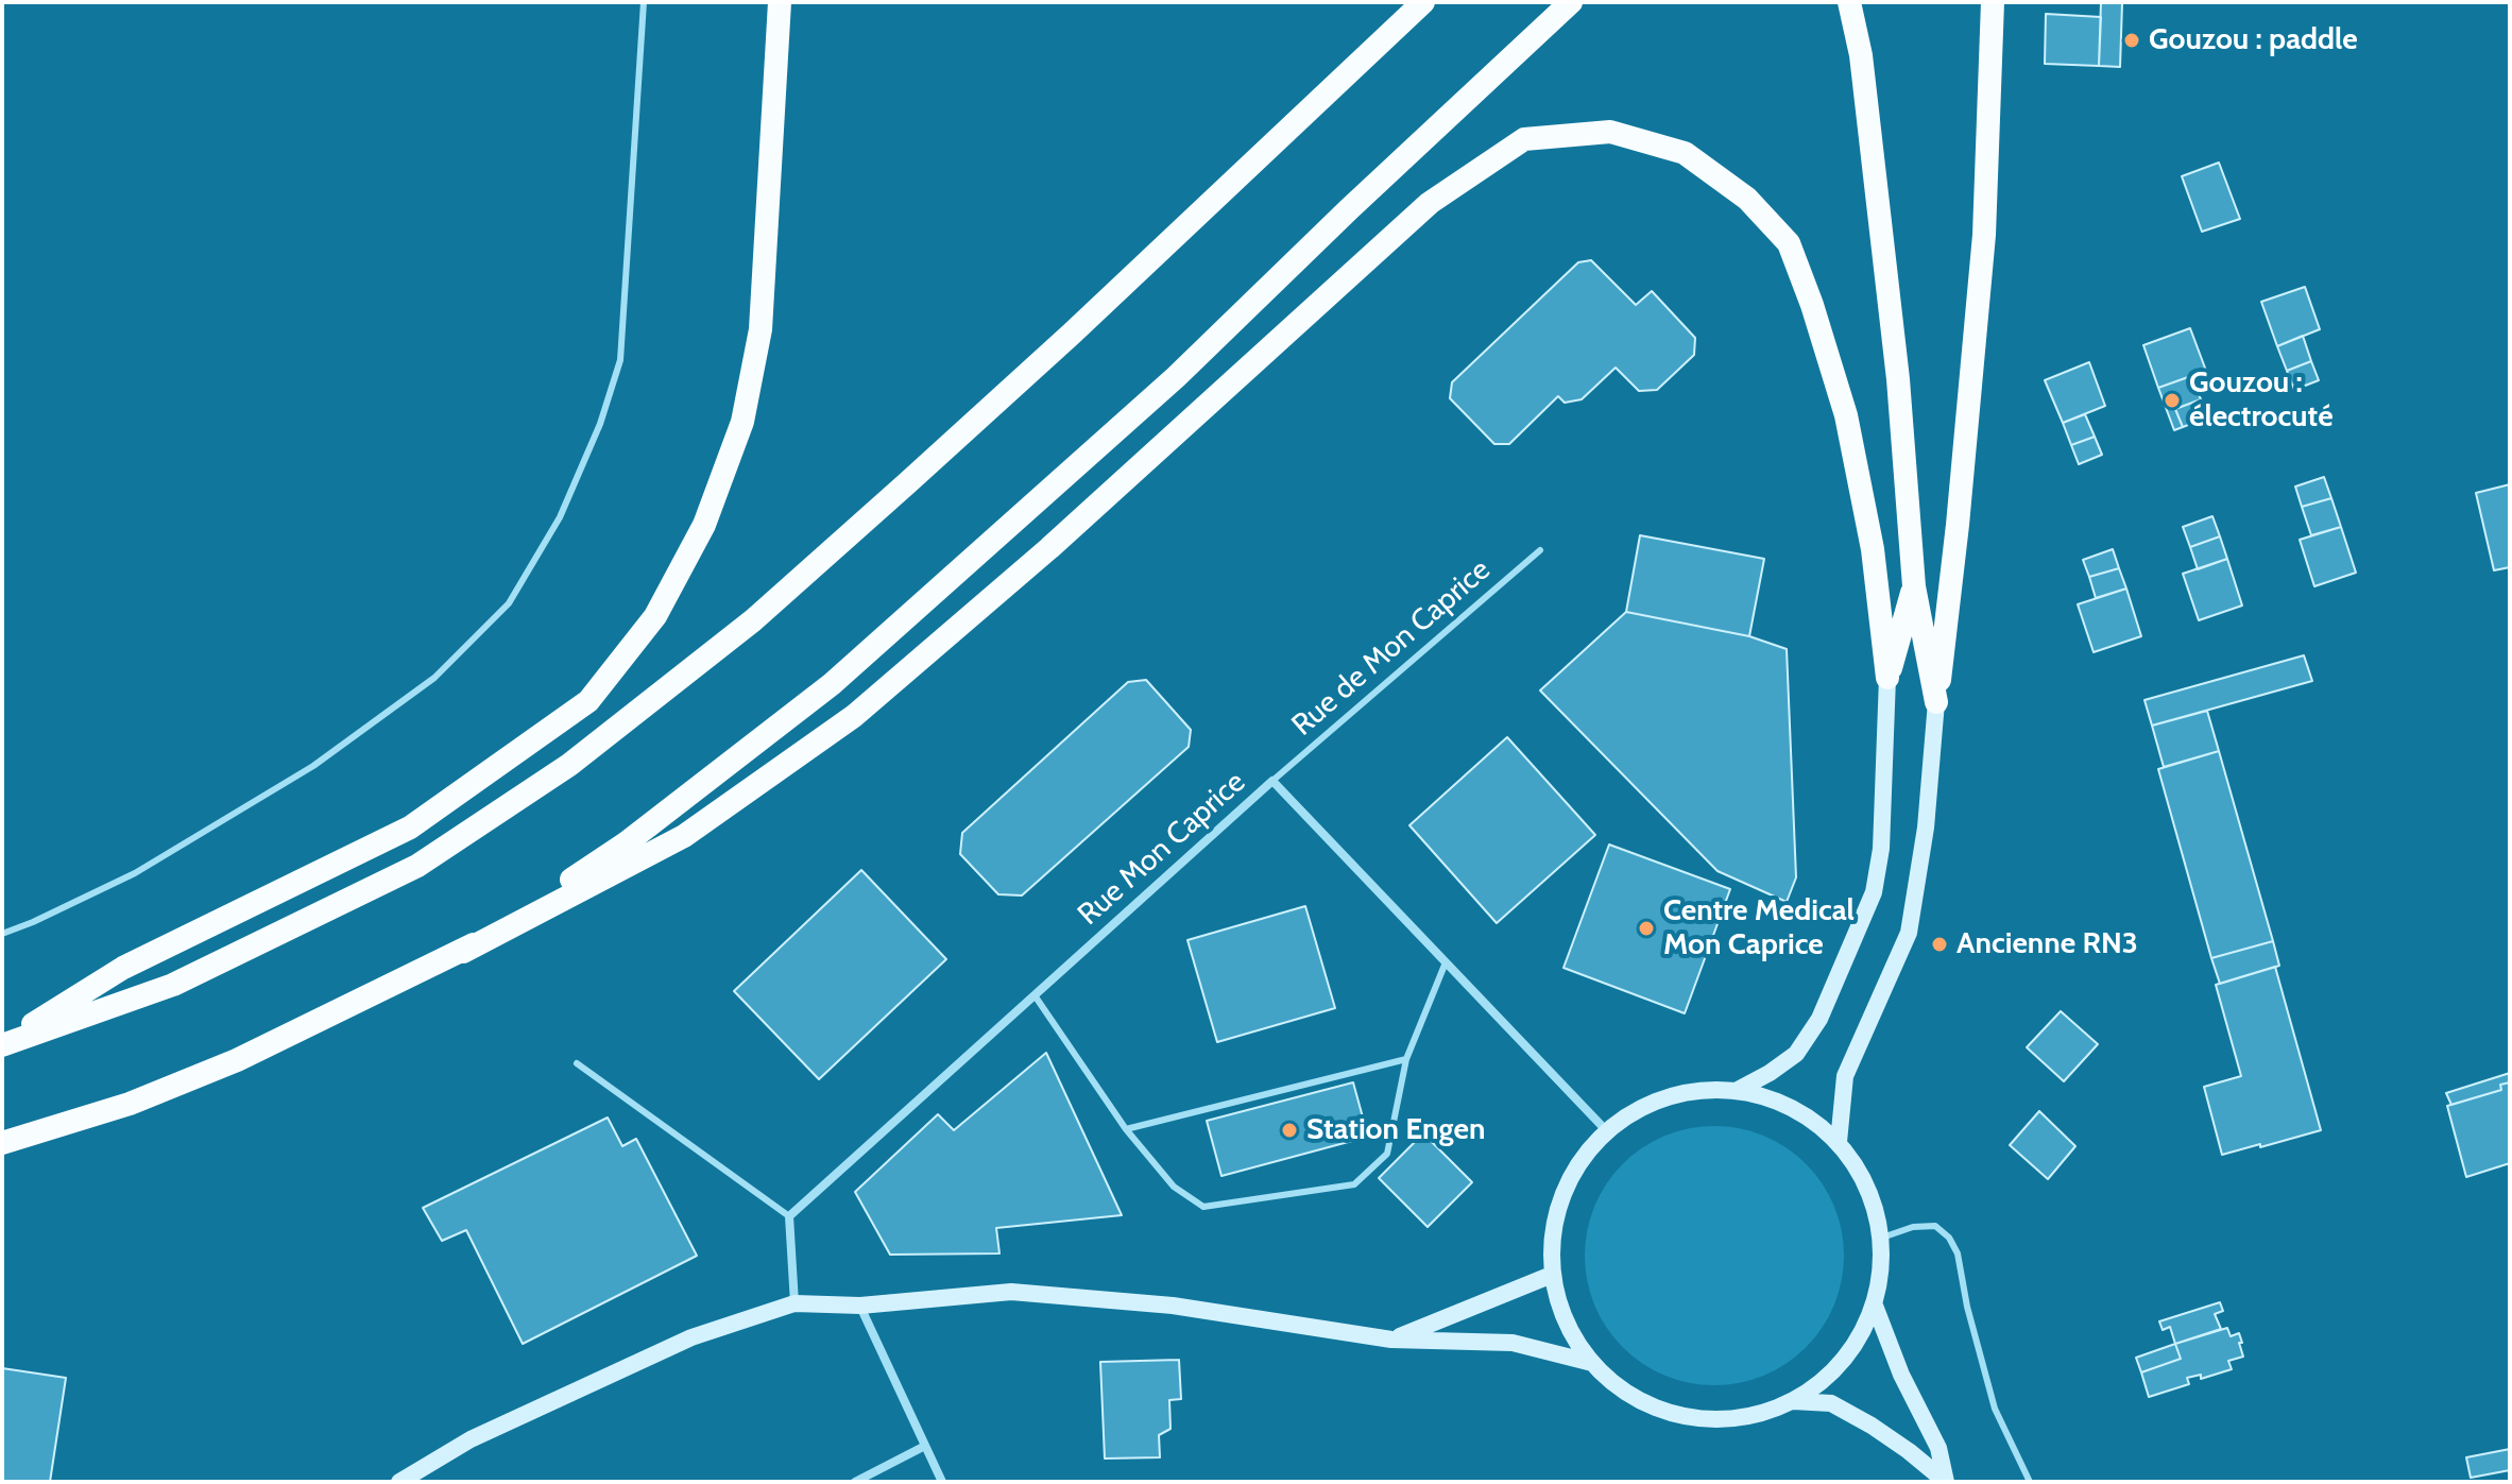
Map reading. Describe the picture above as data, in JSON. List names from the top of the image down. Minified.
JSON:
{"streets":{"street":["Rue Mon Caprice"],"lane":["Rue de Mon Caprice"]},"crossings":[["Rue de Mon Caprice","Rue Mon Caprice"]],"places":["Gouzou : paddle","Gouzou : électrocuté","Centre Medical Mon Caprice","Ancienne RN3","Station Engen"]}
